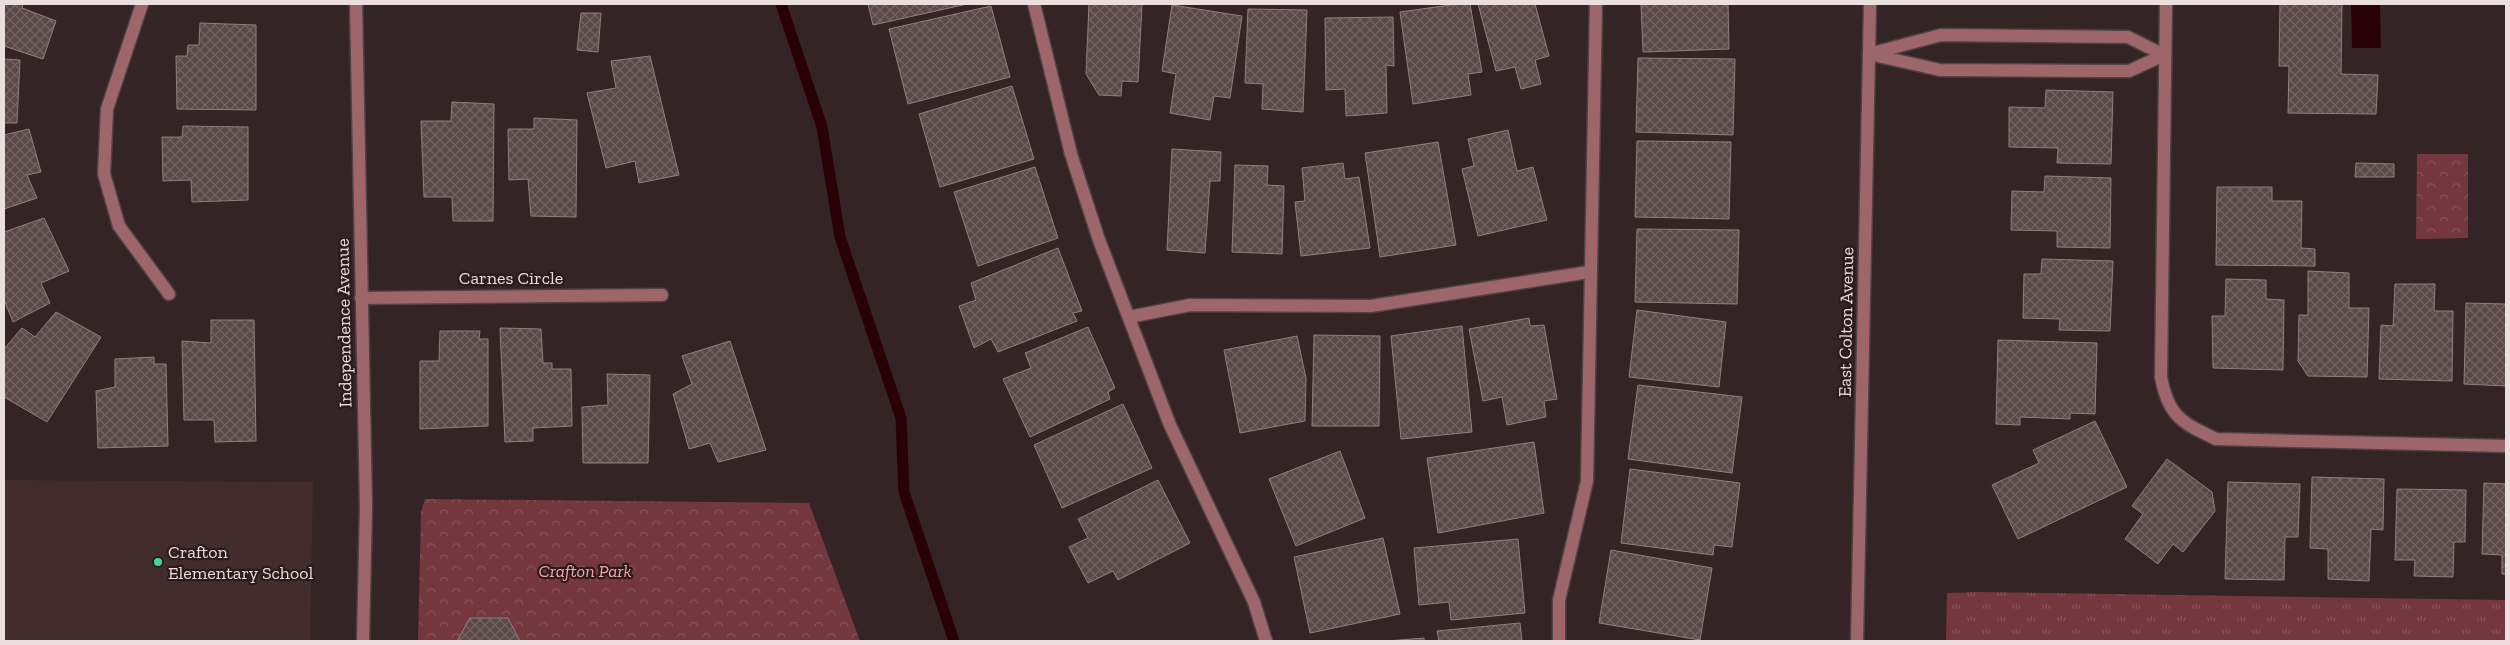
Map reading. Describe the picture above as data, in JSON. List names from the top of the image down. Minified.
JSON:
{"streets":{"street":["Carnes Circle","East Colton Avenue","Independence Avenue"]},"crossings":[["Carnes Circle","Independence Avenue"]],"parks":["Crafton Park"],"places":["Crafton Elementary School"]}
